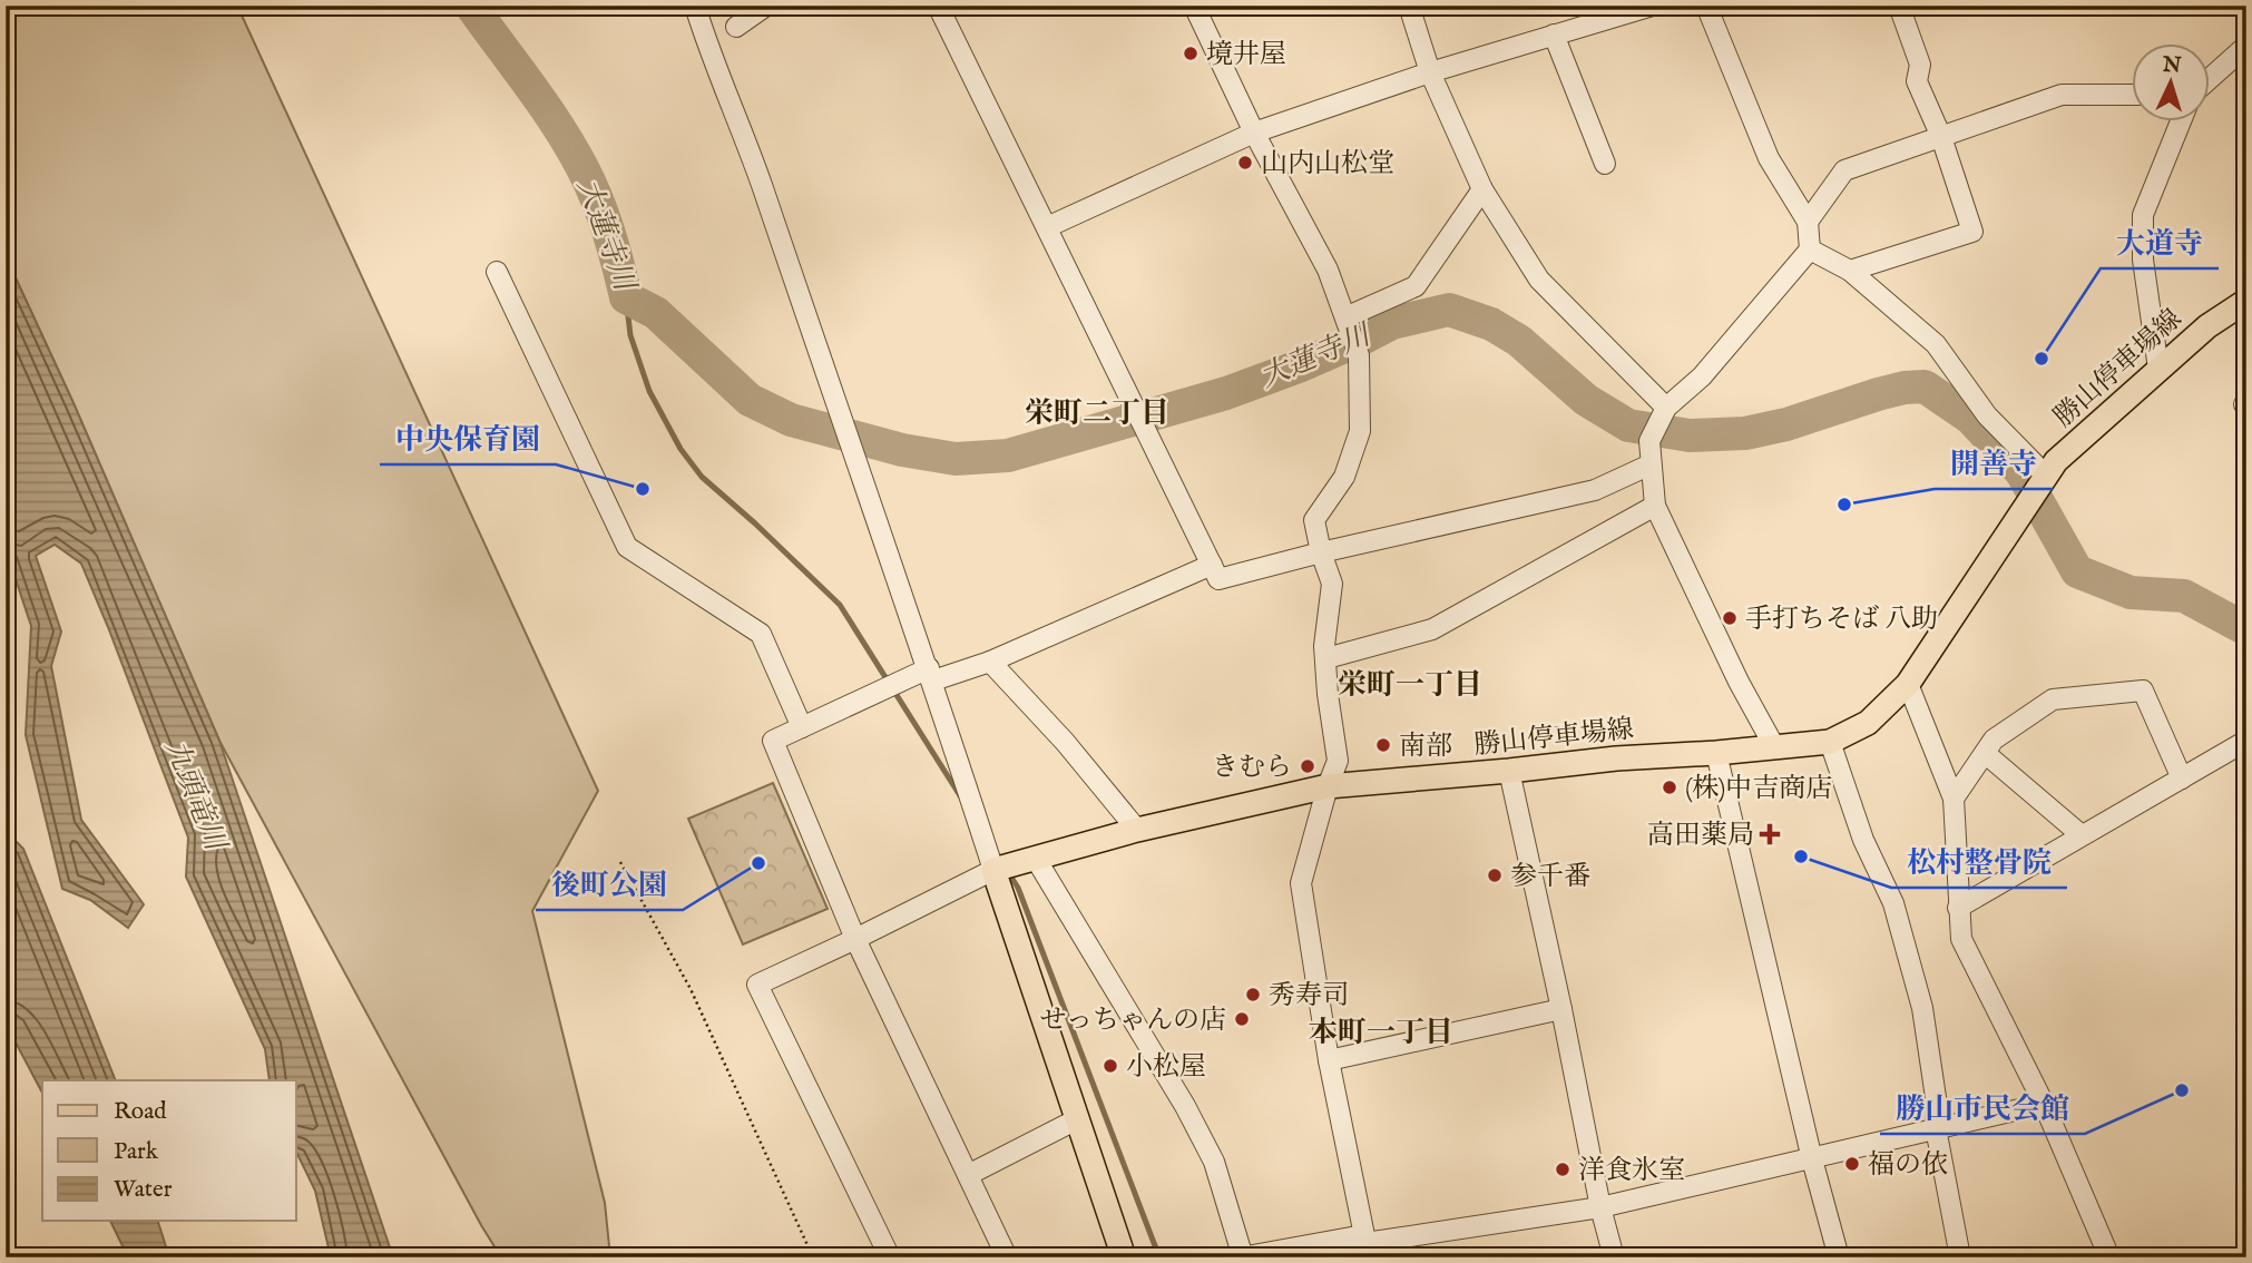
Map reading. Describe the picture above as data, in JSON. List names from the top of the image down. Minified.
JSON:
{"streets":{"main road":["勝山停車場線"]},"districts":["栄町二丁目","栄町一丁目","本町一丁目"],"water":["大蓮寺川","九頭竜川"],"places":{"other":["境井屋","山内山松堂","大道寺","中央保育園","開善寺","手打ちそば 八助","南部","きむら","(株)中吉商店","松村整骨院","後町公園","参千番","秀寿司","せっちゃんの店","小松屋","勝山市民会館","福の依","洋食氷室"],"health":["高田薬局"]},"legend":["Road","Park","Water"],"north":"top"}
